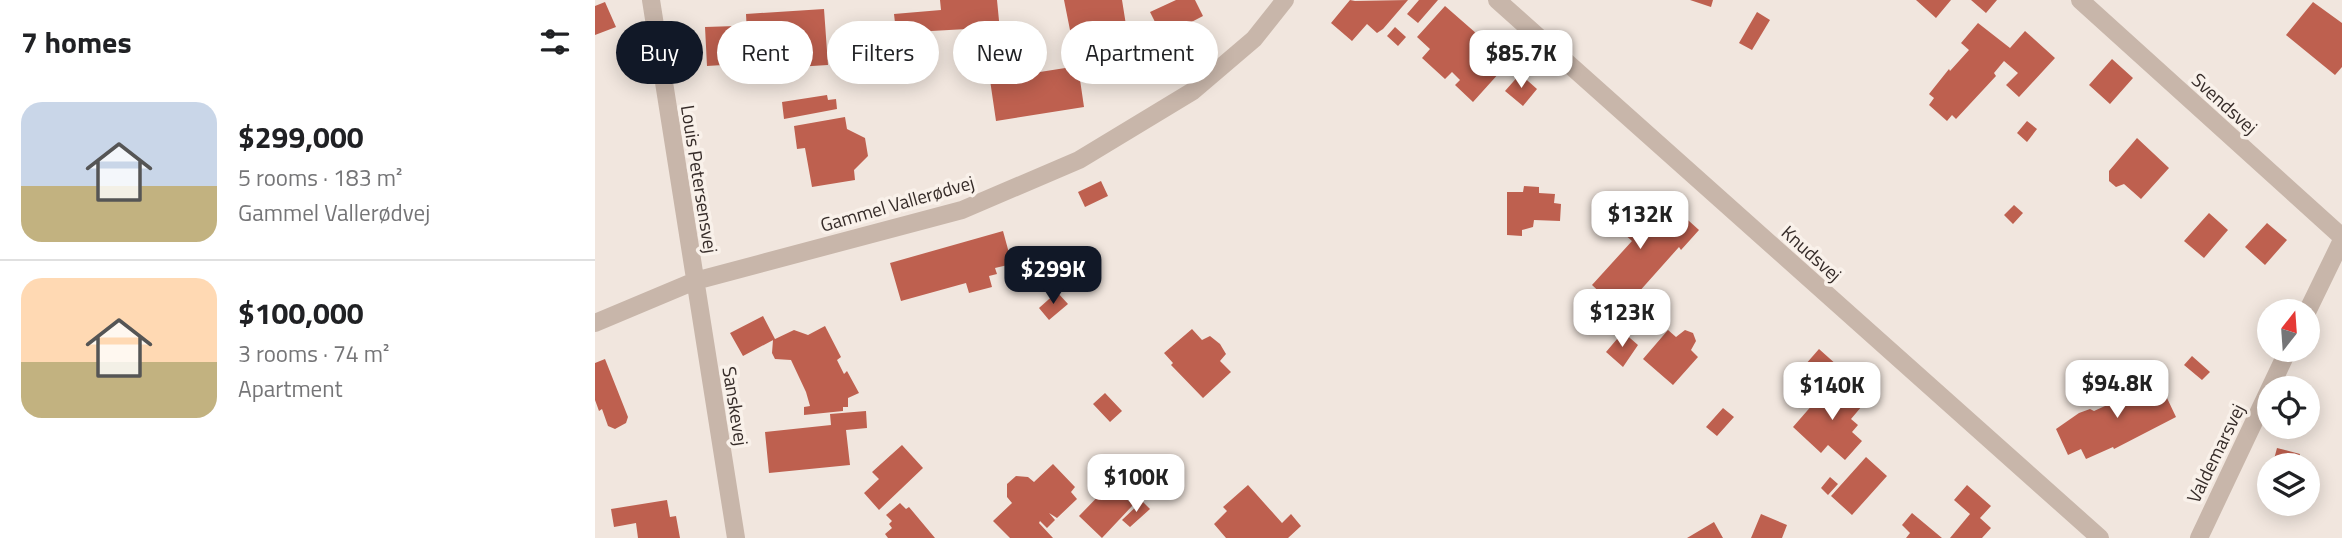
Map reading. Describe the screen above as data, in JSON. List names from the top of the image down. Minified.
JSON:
{"streets":{"street":["Svendsvej","Louis Petersensvej","Gammel Vallerødvej","Knudsvej","Sanskevej","Valdemarsvej"]},"crossings":[["Louis Petersensvej","Gammel Vallerødvej"],["Louis Petersensvej","Sanskevej"],["Gammel Vallerødvej","Sanskevej"]],"north":"top","page":{"heading":"7 homes","chip":["Buy","Rent","Filters","New","Apartment"],"price":["$85.7K","$132K","$299K","$123K","$94.8K","$140K","$100K"],"list":[{"name":"$299,000","note":"5 rooms · 183 m² · Gammel Vallerødvej"},{"name":"$100,000","note":"3 rooms · 74 m² · Apartment"}]}}
